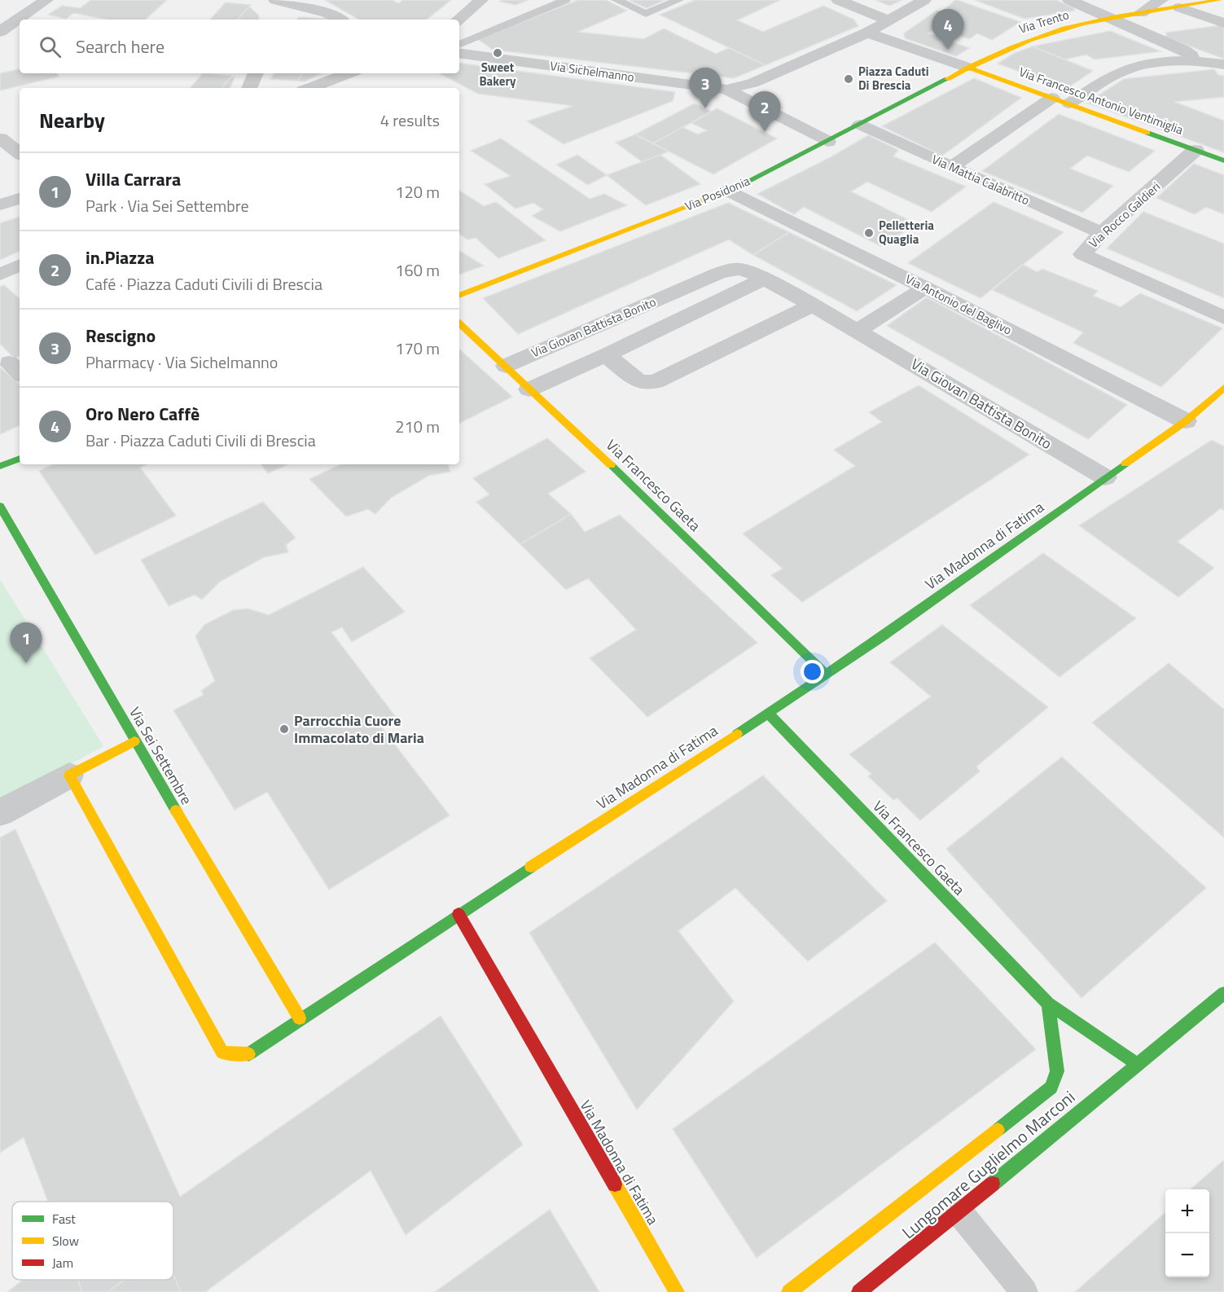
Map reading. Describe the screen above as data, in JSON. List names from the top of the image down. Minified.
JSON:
{"streets":{"street":["Via Trento","Via Sichelmanno","Via Francesco Antonio Ventimiglia","Via Mattia Calabritto","Via Posidonia","Via Rocco Galdieri","Via Antonio del Baglivo","Via Giovan Battista Bonito","Via Francesco Gaeta","Via Madonna di Fatima","Via Sei Settembre","Lungomare Guglielmo Marconi"]},"crossings":[["Via Trento","Via Francesco Antonio Ventimiglia"],["Via Trento","Via Posidonia"],["Via Francesco Antonio Ventimiglia","Via Posidonia"],["Via Francesco Antonio Ventimiglia","Via Rocco Galdieri"],["Via Mattia Calabritto","Via Posidonia"],["Via Mattia Calabritto","Via Rocco Galdieri"],["Via Posidonia","Via Antonio del Baglivo"],["Via Antonio del Baglivo","Via Madonna di Fatima"],["Via Giovan Battista Bonito","Via Francesco Gaeta"],["Via Giovan Battista Bonito","Via Madonna di Fatima"],["Via Francesco Gaeta","Via Madonna di Fatima"],["Via Francesco Gaeta","Lungomare Guglielmo Marconi"]],"places":["Sweet Bakery","Piazza Caduti Di Brescia","Pelletteria Quaglia","Parrocchia Cuore Immacolato di Maria"],"legend":["Fast","Slow","Jam"],"page":{"pins":["4","3","2","1"],"search":"Search here","heading":["Nearby","4 results"],"list":[{"mark":"1","name":"Villa Carrara","note":"Park · Via Sei Settembre","value":"120 m"},{"mark":"2","name":"in.Piazza","note":"Café · Piazza Caduti Civili di Brescia","value":"160 m"},{"mark":"3","name":"Rescigno","note":"Pharmacy · Via Sichelmanno","value":"170 m"},{"mark":"4","name":"Oro Nero Caffè","note":"Bar · Piazza Caduti Civili di Brescia","value":"210 m"}],"map_buttons":["+","−"]}}
